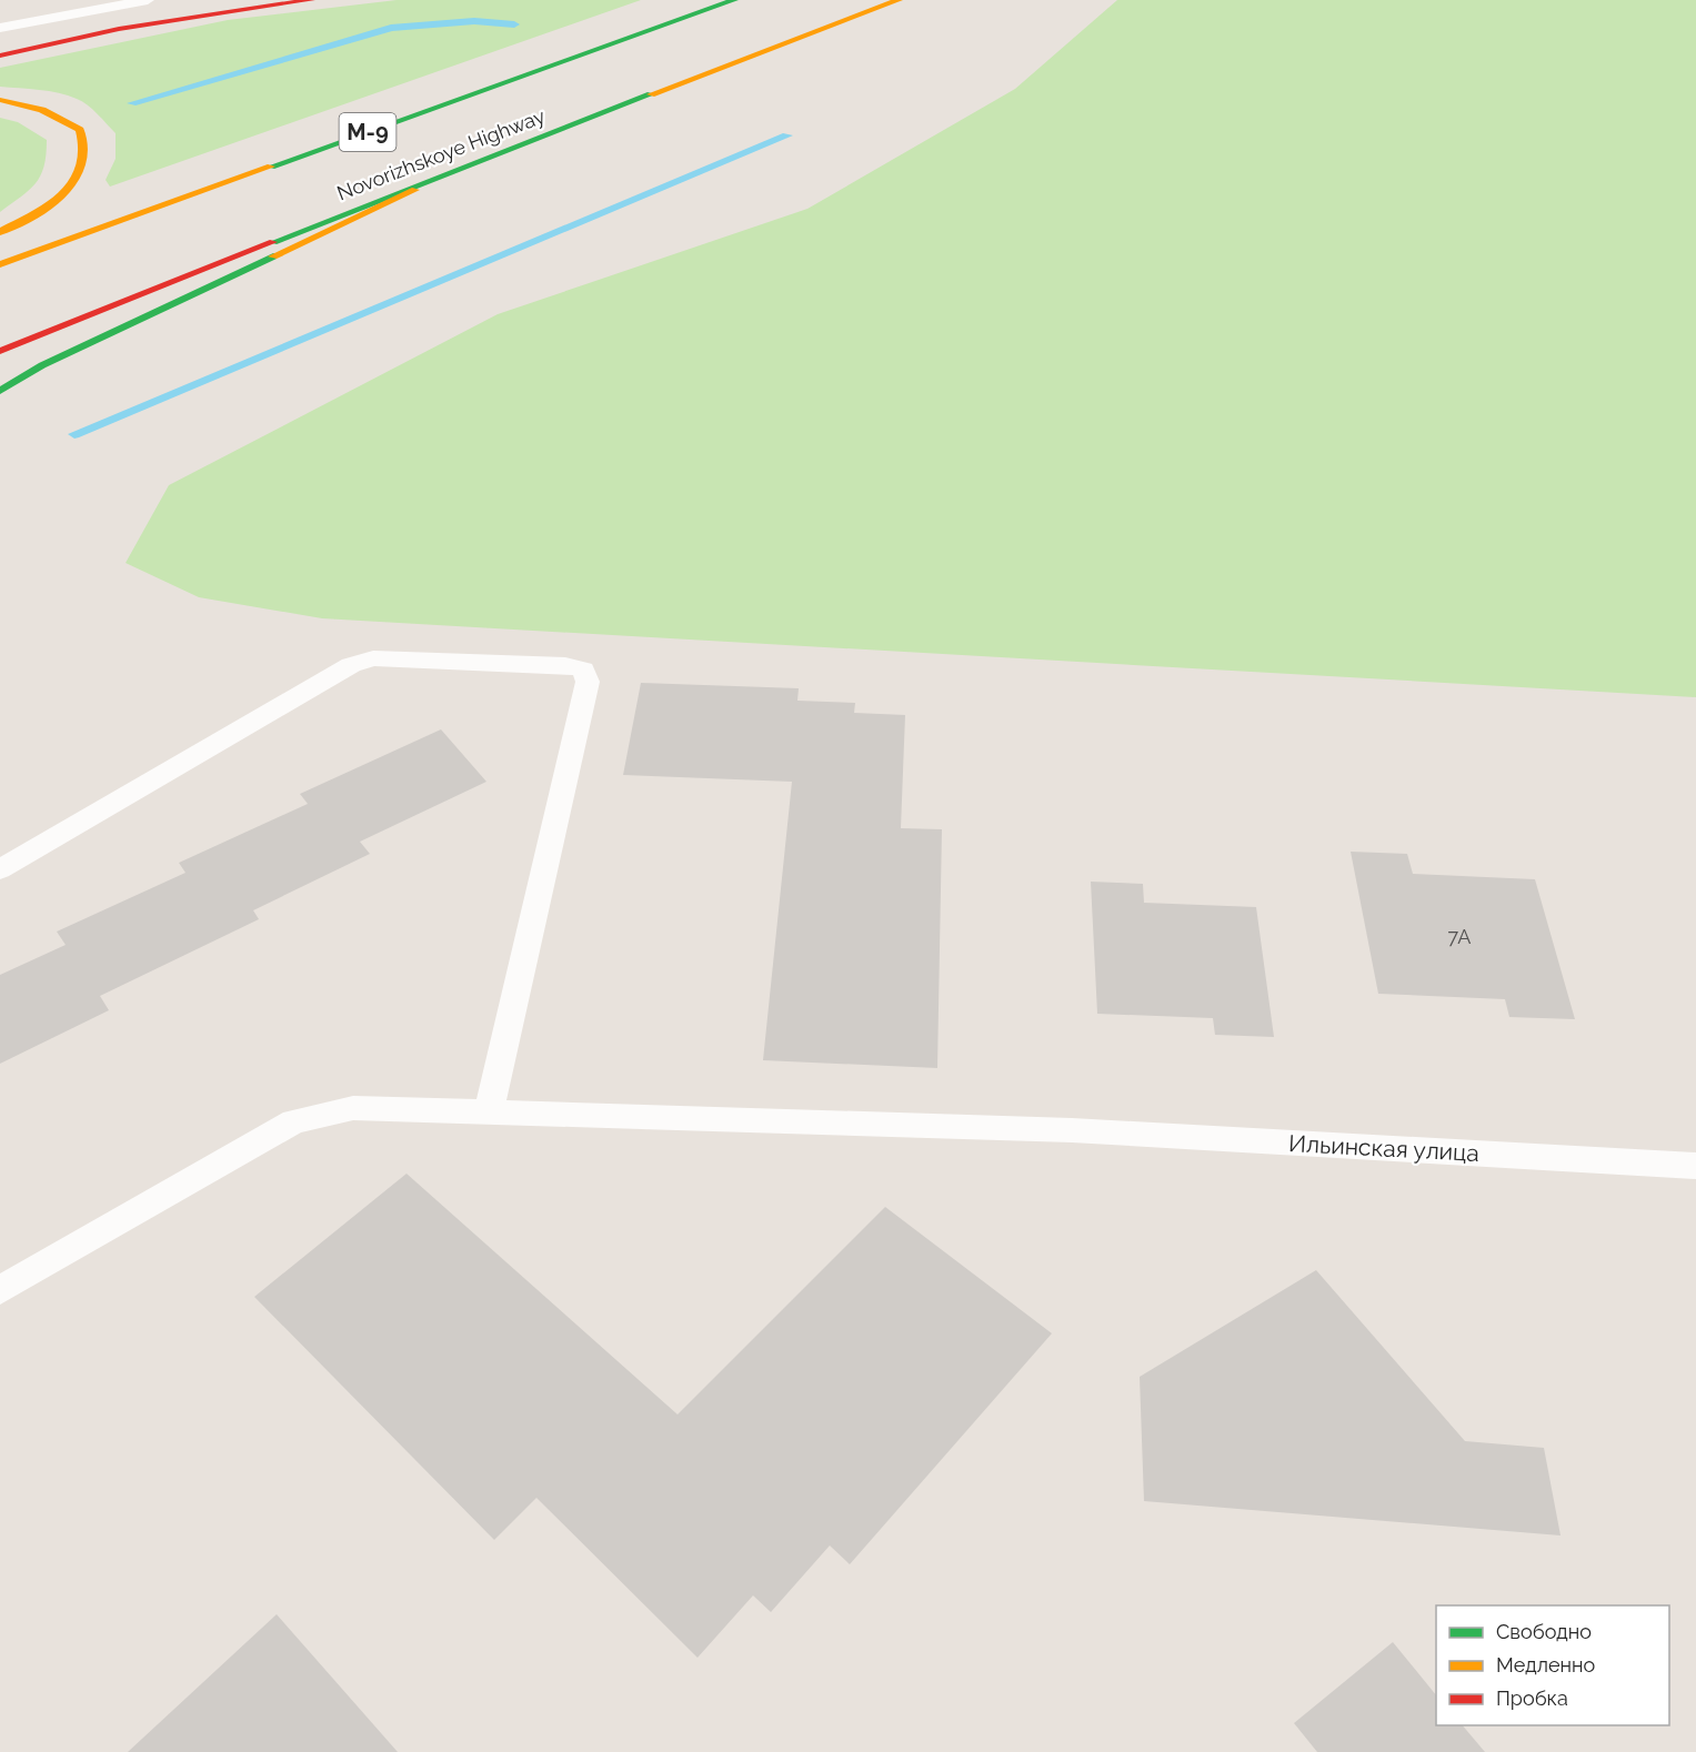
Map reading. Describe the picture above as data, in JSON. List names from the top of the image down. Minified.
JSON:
{"streets":{"main road":["М-9","Novorizhskoye Highway"],"lane":["Ильинская улица"]},"house_numbers":["7А"],"legend":["Свободно","Медленно","Пробка"]}
